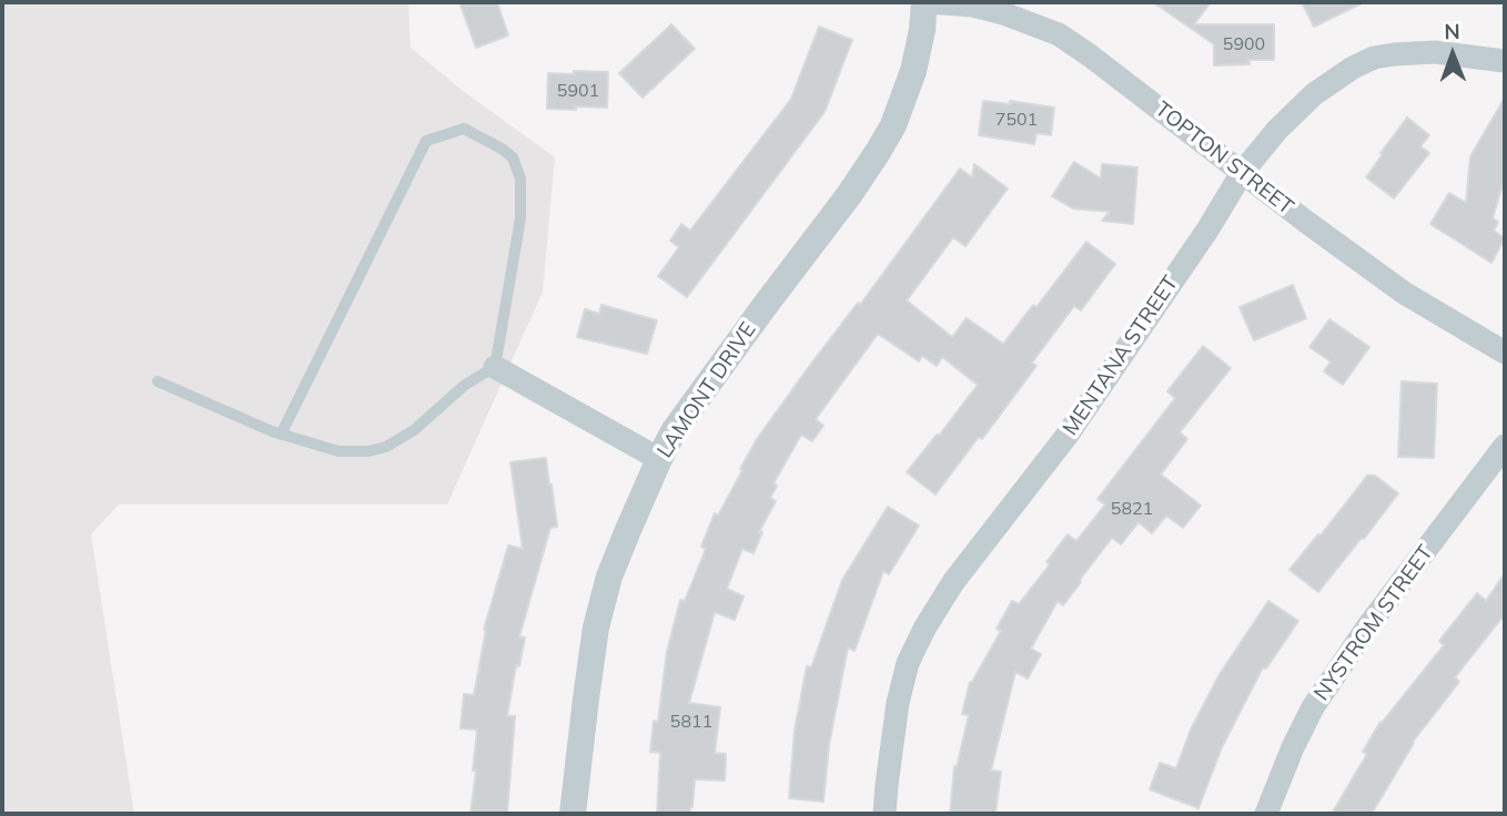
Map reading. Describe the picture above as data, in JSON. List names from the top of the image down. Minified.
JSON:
{"streets":{"street":["TOPTON STREET","MENTANA STREET","LAMONT DRIVE","NYSTROM STREET"]},"crossings":[["TOPTON STREET","MENTANA STREET"],["TOPTON STREET","LAMONT DRIVE"]],"house_numbers":["5900","5901","7501","5821","5811"],"north":"top"}
